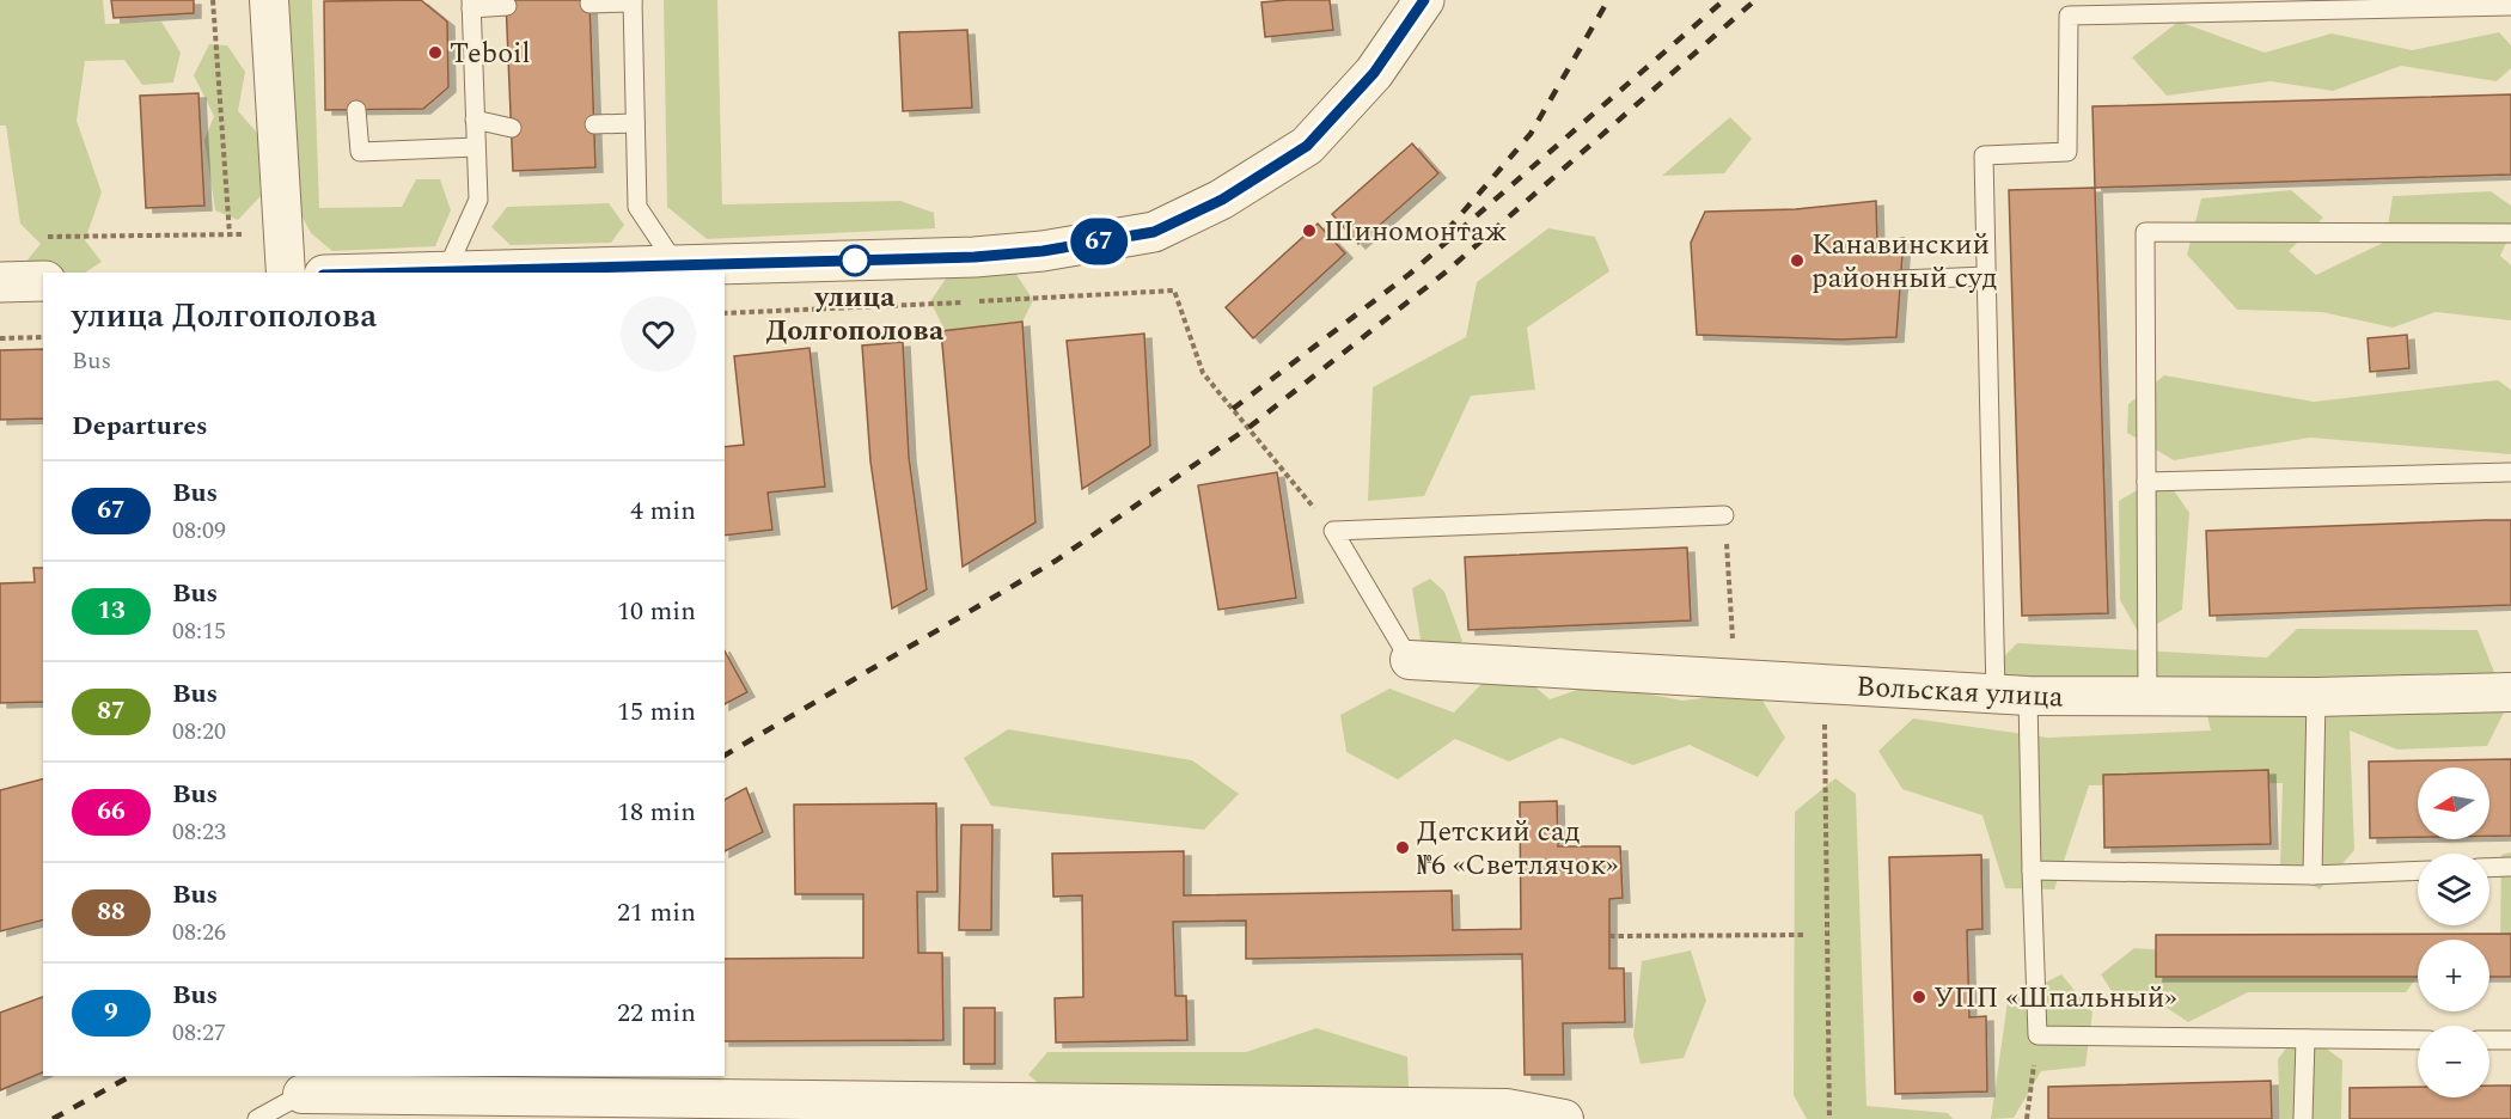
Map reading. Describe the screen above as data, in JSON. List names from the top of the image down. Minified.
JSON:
{"streets":{"street":["Вольская улица"]},"places":["Teboil","Шиномонтаж","улица Долгополова","Канавинский районный суд","Детский сад №6 «Светлячок»","УПП «Шпальный»"],"lines":["bus line 67"],"north":"left","page":{"on_map":"67","heading":[["улица Долгополова","Bus"],"Departures"],"list":[{"mark":"67","name":"Bus","note":"08:09","value":"4 min"},{"mark":"13","name":"Bus","note":"08:15","value":"10 min"},{"mark":"87","name":"Bus","note":"08:20","value":"15 min"},{"mark":"66","name":"Bus","note":"08:23","value":"18 min"},{"mark":"88","name":"Bus","note":"08:26","value":"21 min"},{"mark":"9","name":"Bus","note":"08:27","value":"22 min"}],"map_buttons":["+","−"]}}
